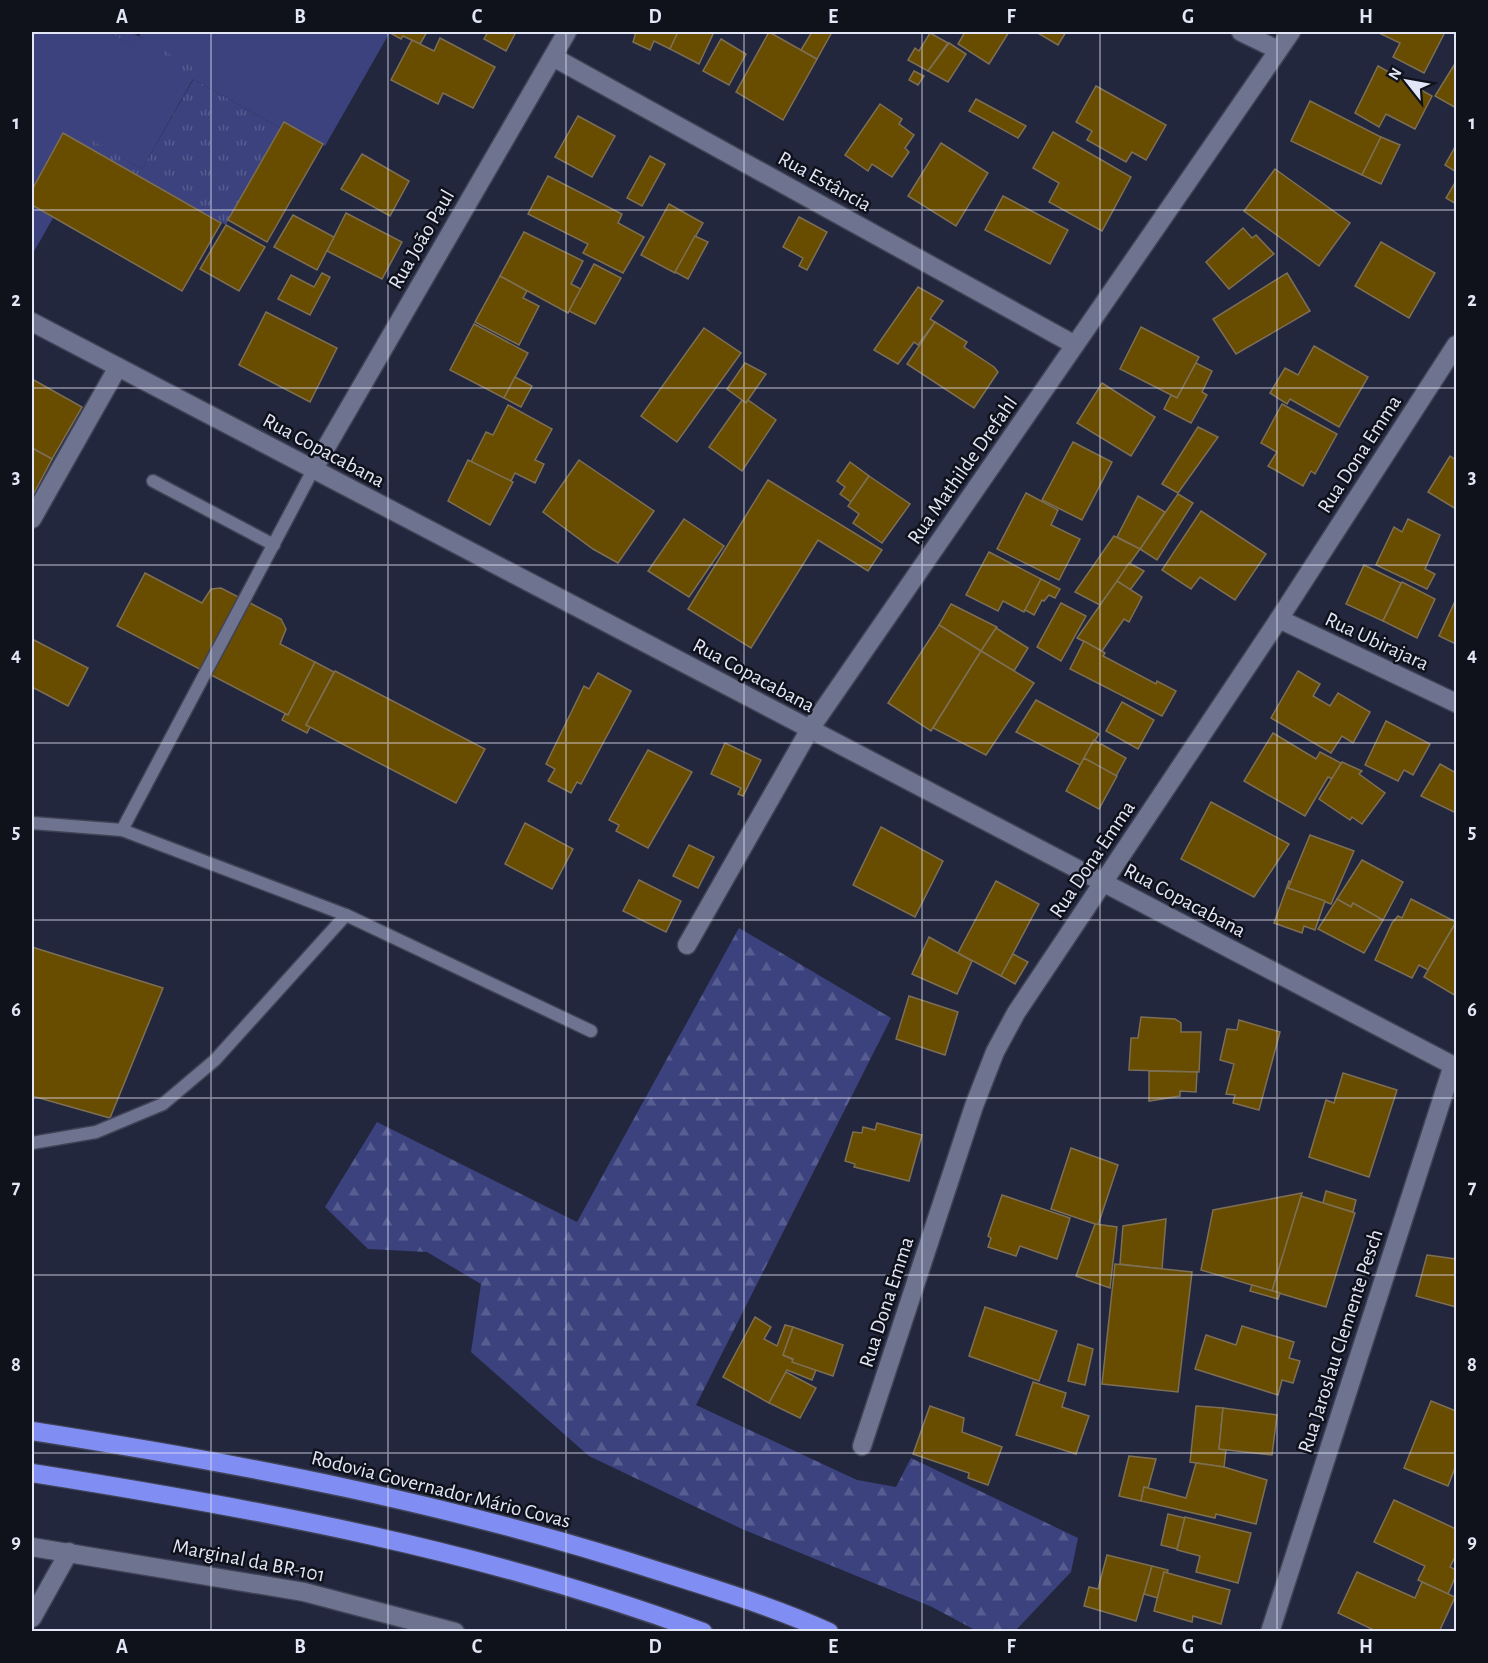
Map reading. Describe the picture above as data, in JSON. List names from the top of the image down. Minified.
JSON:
{"streets":{"highway":["Rodovia Governador Mário Covas"],"street":["Rua Estância","Rua João Paul","Rua Copacabana","Rua Dona Emma","Rua Mathilde Drefahl","Rua Ubirajara","Rua Jaroslau Clemente Pesch","Marginal da BR-101"]},"crossings":[["Rua Estância","Rua João Paul"],["Rua Estância","Rua Mathilde Drefahl"],["Rua João Paul","Rua Copacabana"],["Rua Copacabana","Rua Dona Emma"],["Rua Copacabana","Rua Mathilde Drefahl"],["Rua Copacabana","Rua Jaroslau Clemente Pesch"],["Rua Dona Emma","Rua Ubirajara"]],"north":"top left","grid":{"columns":["A","B","C","D","E","F","G","H"],"rows":["1","2","3","4","5","6","7","8","9"]}}
